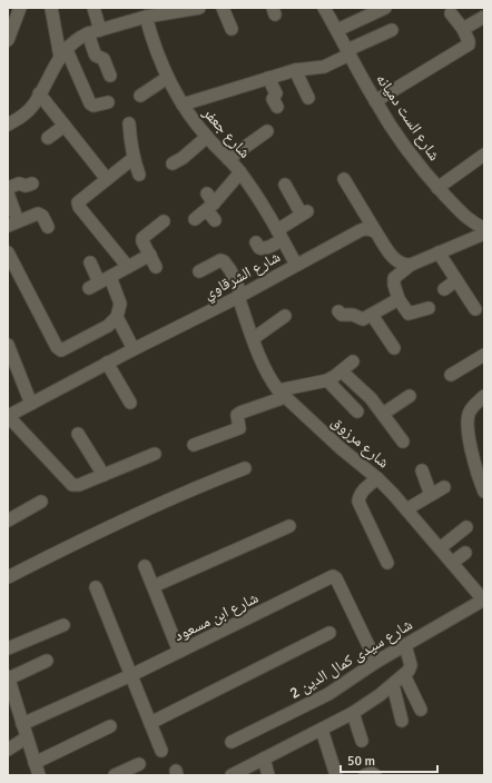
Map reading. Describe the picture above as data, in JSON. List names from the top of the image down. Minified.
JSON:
{"streets":{"street":["شارع الست دميانه","شارع جعفر","شارع الشرقاوي","شارع مرزوق","شارع ابن مسعود","شارع سيدى كمال الدين 2"]},"crossings":[["شارع جعفر","شارع الشرقاوي"],["شارع الشرقاوي","شارع مرزوق"],["شارع مرزوق","شارع سيدى كمال الدين 2"],["شارع ابن مسعود","شارع سيدى كمال الدين 2"]],"scale_bar":"50 m"}
